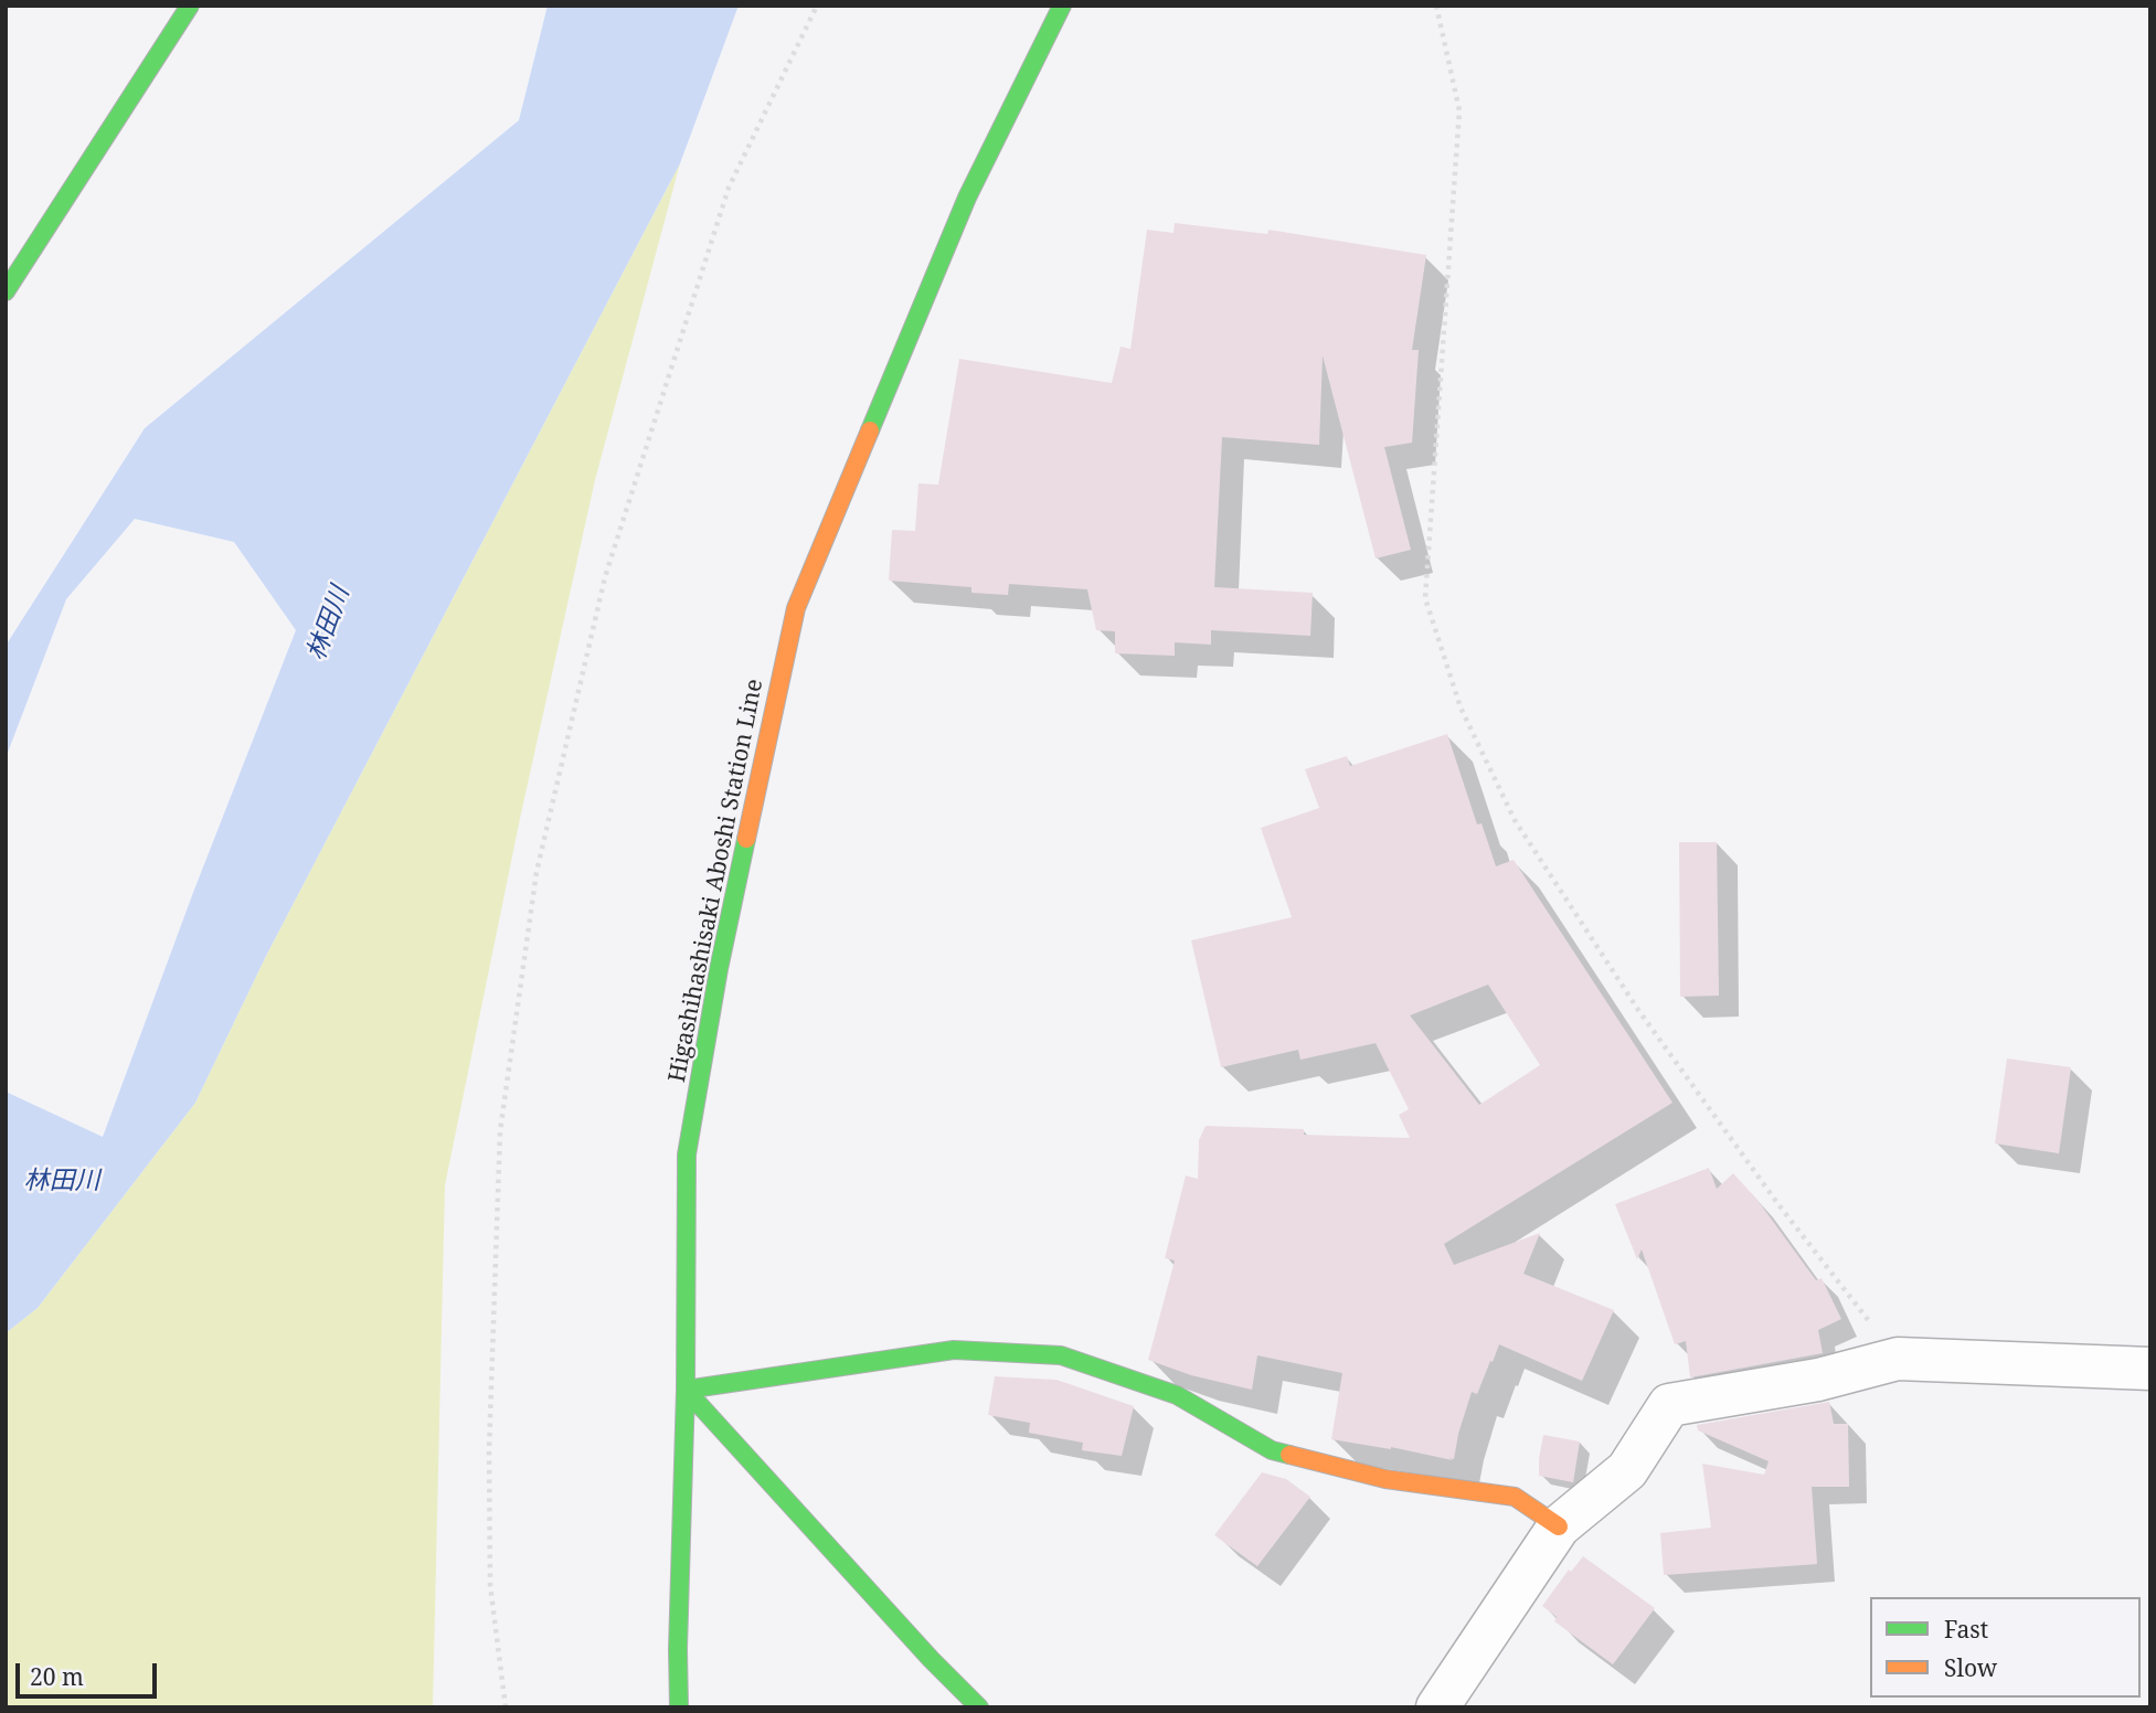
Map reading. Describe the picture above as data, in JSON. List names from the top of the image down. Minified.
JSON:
{"streets":{"main road":["Higashihashisaki Aboshi Station Line"]},"water":["林田川"],"legend":["Fast","Slow"],"scale_bar":"20 m"}
